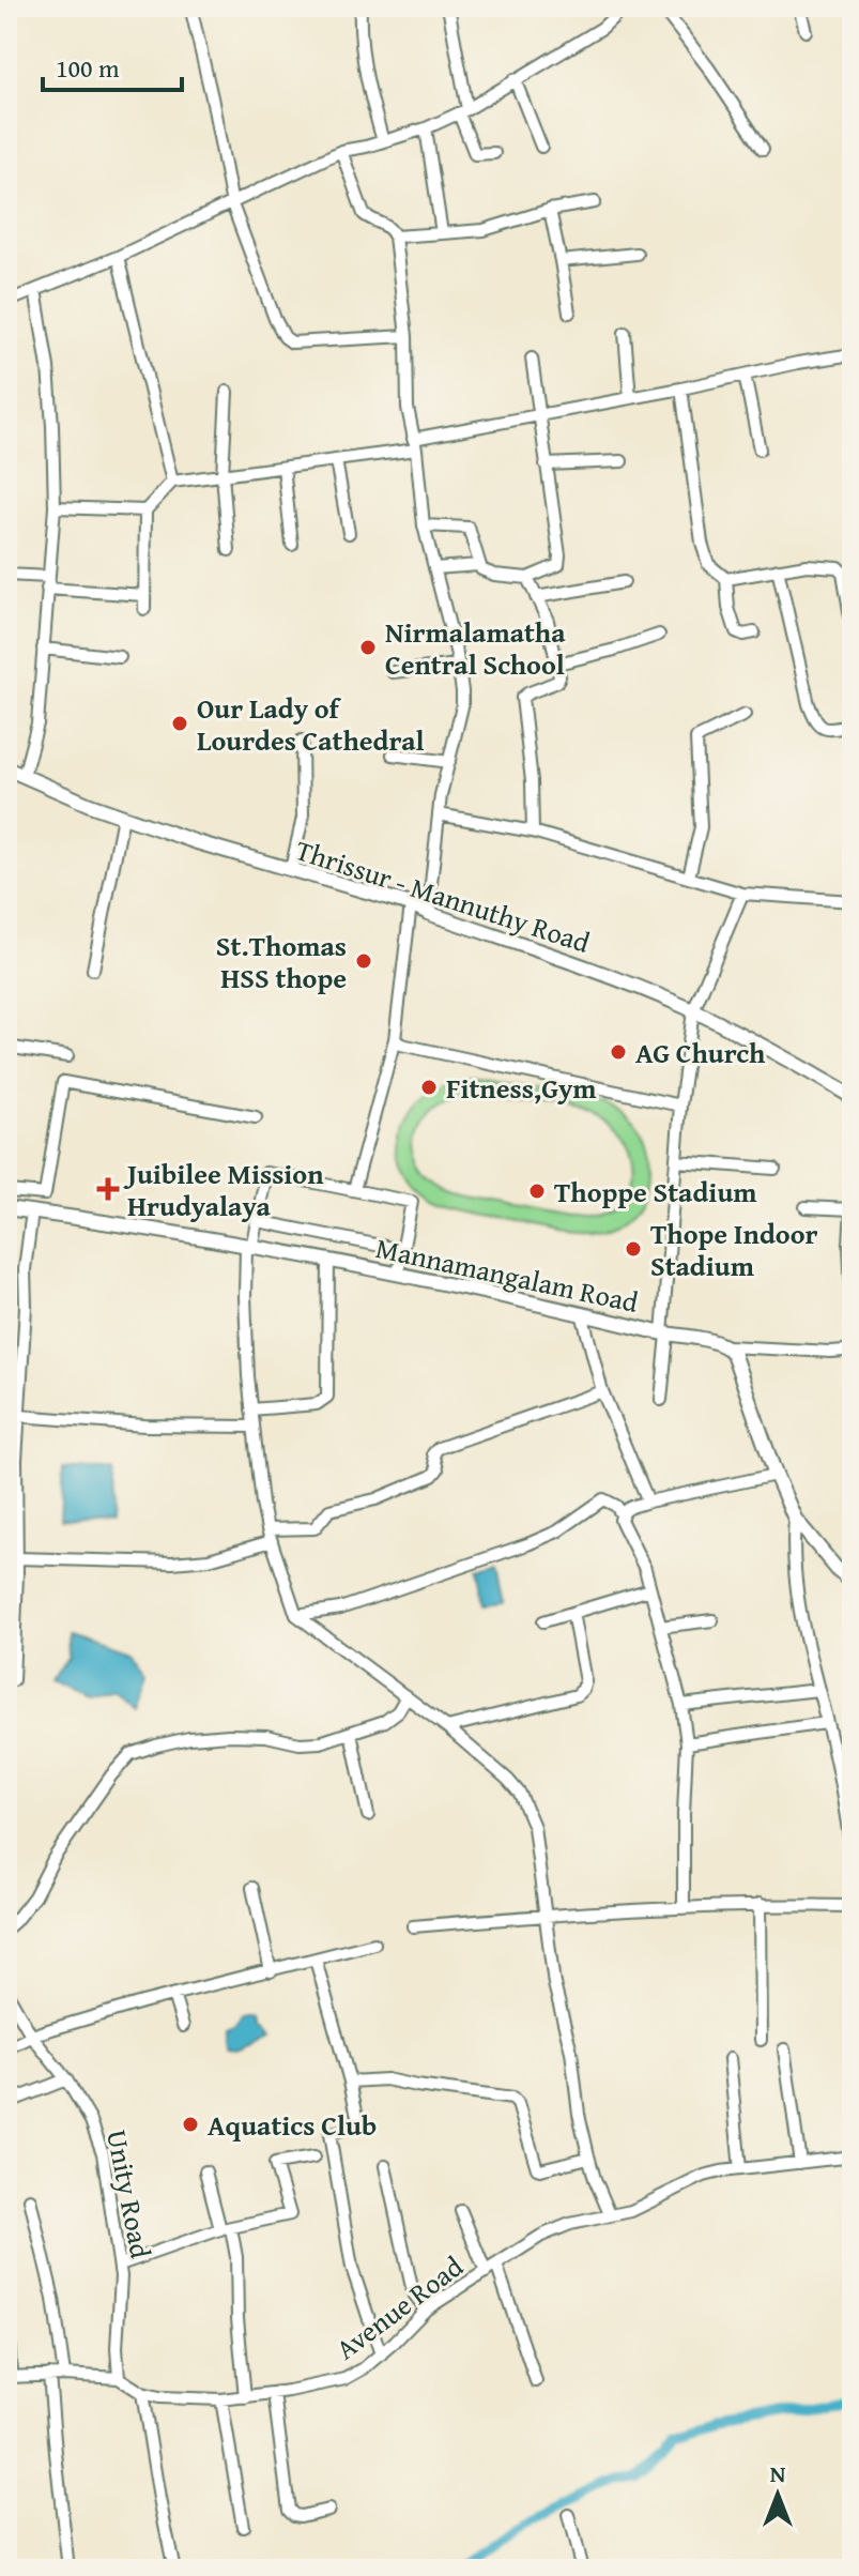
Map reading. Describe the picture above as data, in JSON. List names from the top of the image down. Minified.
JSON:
{"streets":{"main road":["Thrissur - Mannuthy Road","Mannamangalam Road"],"street":["Unity Road","Avenue Road"]},"crossings":[["Unity Road","Avenue Road"]],"places":{"other":["Nirmalamatha Central School","Our Lady of Lourdes Cathedral","St.Thomas HSS thope","AG Church","Fitness,Gym","Thoppe Stadium","Thope Indoor Stadium","Aquatics Club"],"health":["Juibilee Mission Hrudyalaya"]},"scale_bar":"100 m","north":"top"}
